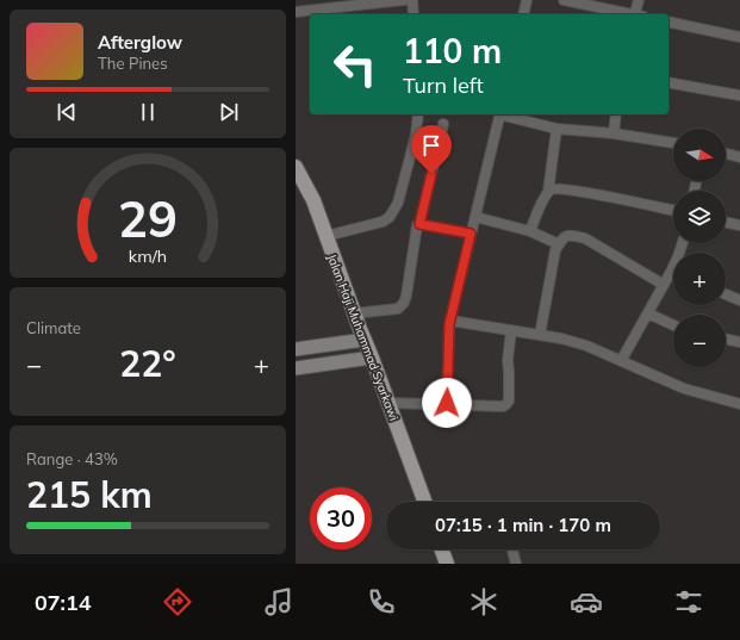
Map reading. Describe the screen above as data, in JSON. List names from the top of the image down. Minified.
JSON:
{"streets":{"main road":["Jalan Haji Muhammad Syarkawi"]},"north":"right","page":{"turn":["110 m","Turn left"],"song":["Afterglow","The Pines"],"map_buttons":["+","−"],"tile":["Climate",["Range · 43%","215 km"]],"heat":["−","22°","+"],"limit":"30","trip":"07:15 · 1 min · 170 m","tabs":"07:14","gauge":["29","km/h"]}}
